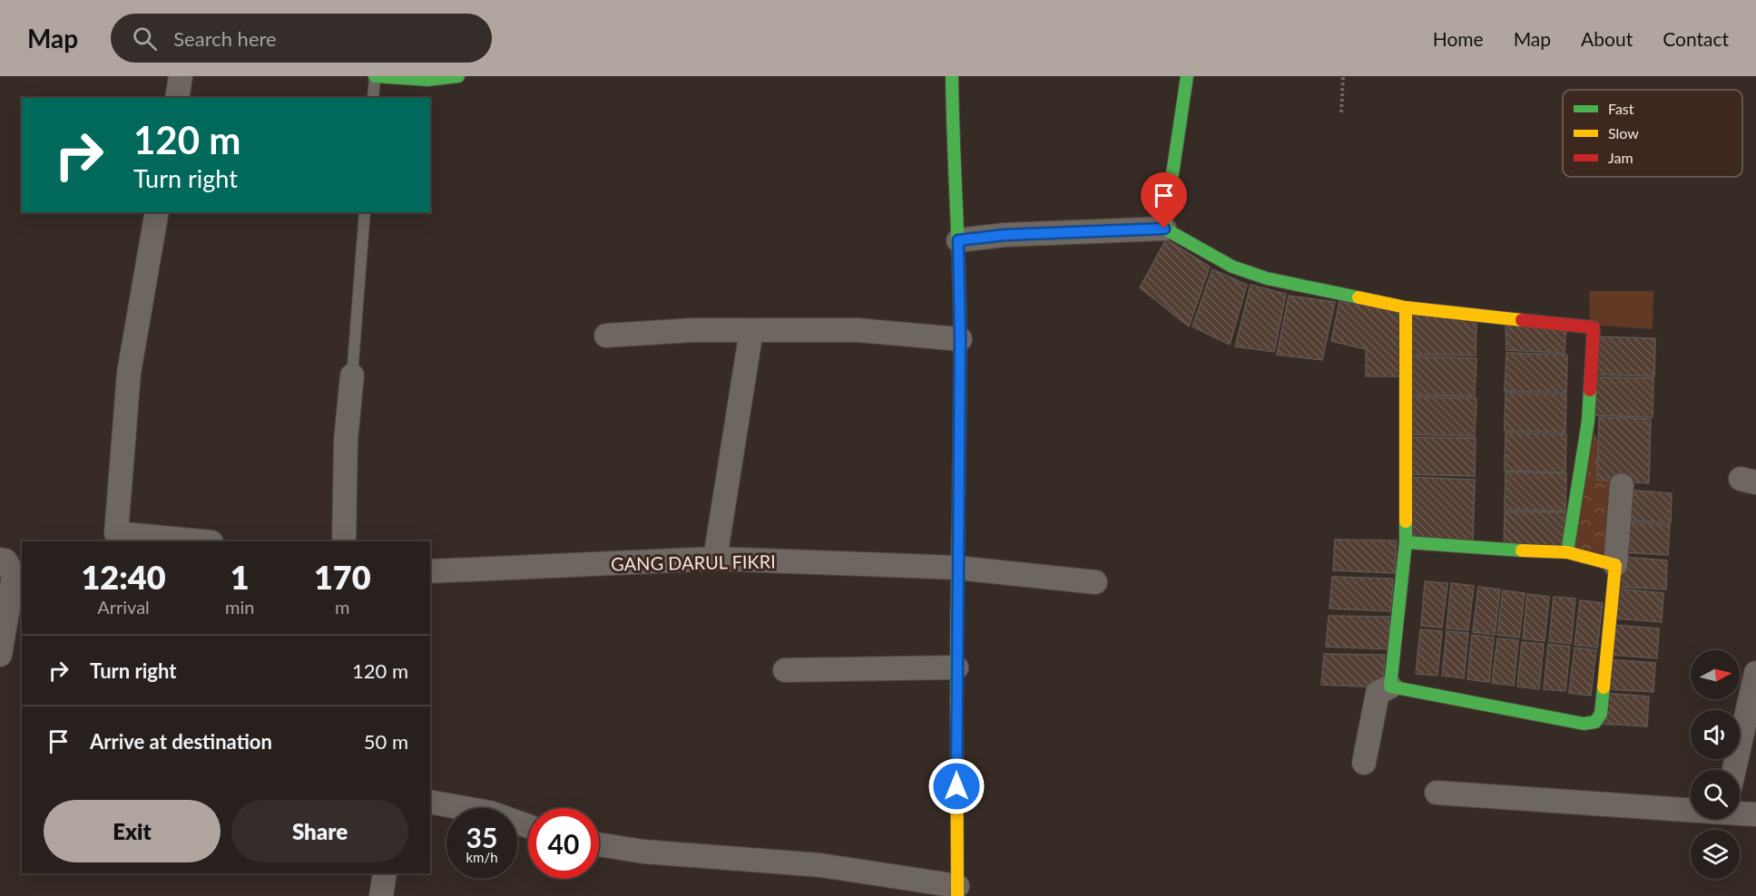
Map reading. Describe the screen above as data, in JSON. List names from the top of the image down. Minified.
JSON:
{"streets":{"street":["GANG DARUL FIKRI"]},"legend":["Fast","Slow","Jam"],"north":"right","page":{"header":"Map","search":"Search here","nav":["Home","Map","About","Contact"],"turn":["120 m","Turn right"],"eta":["12:40","Arrival","1","min","170","m"],"list":[{"name":"Turn right","value":"120 m"},{"name":"Arrive at destination","value":"50 m"}],"buttons":["Exit","Share"],"speed":"35 km/h","limit":"40"}}
